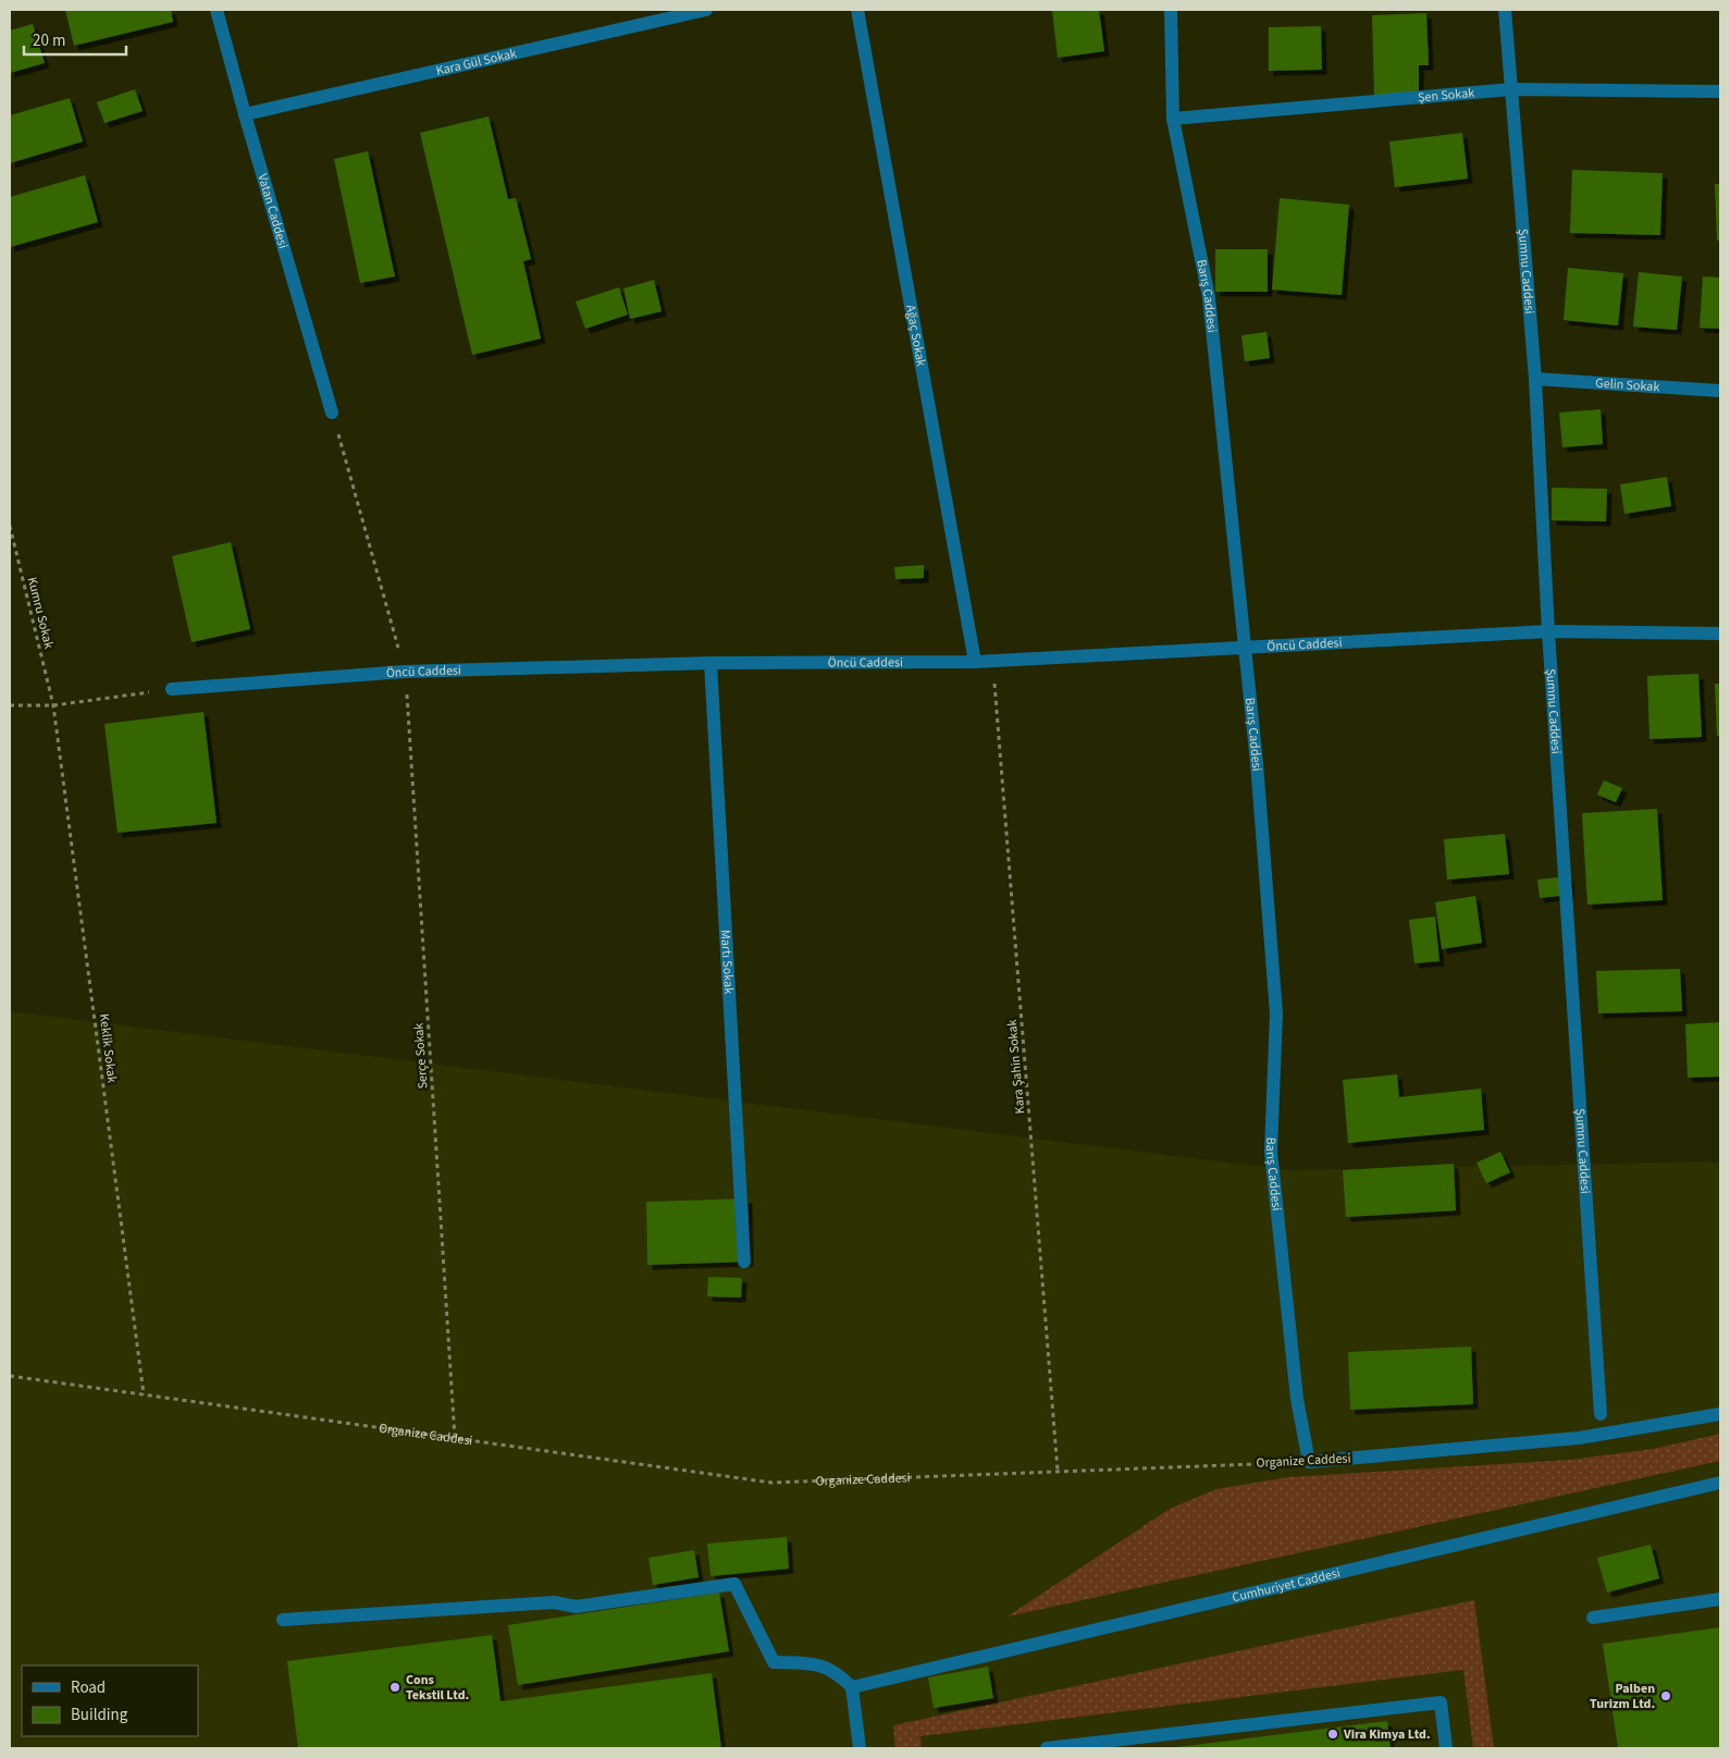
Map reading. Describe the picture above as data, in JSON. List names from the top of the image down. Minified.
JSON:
{"streets":{"street":["Kara Gül Sokak","Şen Sokak","Vatan Caddesi","Şumnu Caddesi","Barış Caddesi","Ağaç Sokak","Gelin Sokak","Öncü Caddesi","Martı Sokak","Organize Caddesi","Cumhuriyet Caddesi"],"path":["Kumru Sokak","Keklik Sokak","Serçe Sokak","Kara Şahin Sokak"]},"crossings":[["Kara Gül Sokak","Vatan Caddesi"],["Şen Sokak","Şumnu Caddesi"],["Şen Sokak","Barış Caddesi"],["Vatan Caddesi","Serçe Sokak"],["Şumnu Caddesi","Gelin Sokak"],["Şumnu Caddesi","Öncü Caddesi"],["Barış Caddesi","Öncü Caddesi"],["Barış Caddesi","Organize Caddesi"],["Ağaç Sokak","Öncü Caddesi"],["Kumru Sokak","Keklik Sokak"],["Öncü Caddesi","Martı Sokak"],["Öncü Caddesi","Serçe Sokak"],["Öncü Caddesi","Kara Şahin Sokak"],["Keklik Sokak","Organize Caddesi"],["Serçe Sokak","Organize Caddesi"],["Kara Şahin Sokak","Organize Caddesi"]],"places":["Cons Tekstil Ltd.","Palben Turizm Ltd.","Vira Kimya Ltd."],"legend":["Road","Building"],"scale_bar":"20 m"}
